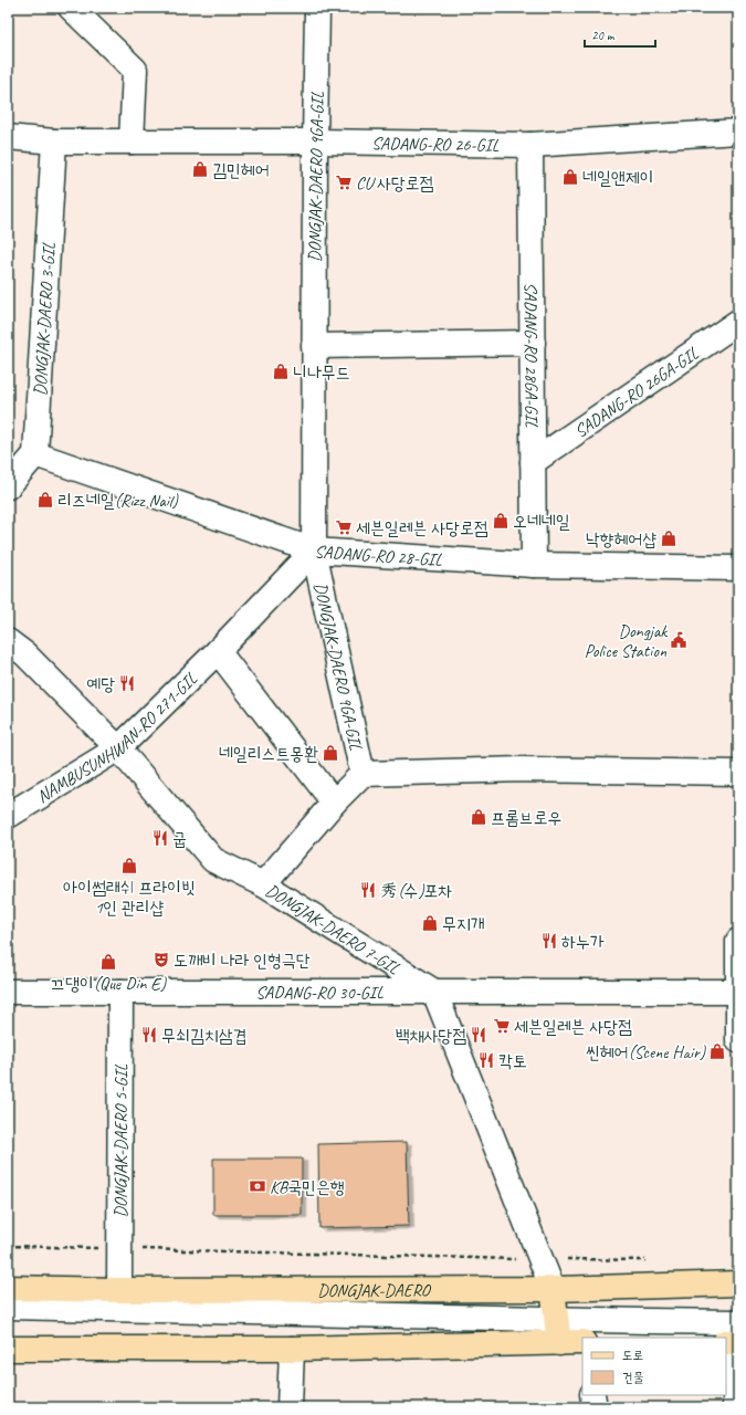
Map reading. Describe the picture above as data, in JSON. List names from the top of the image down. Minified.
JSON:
{"streets":{"main road":["DONGJAK-DAERO"],"street":["SADANG-RO 26-GIL","DONGJAK-DAERO 9GA-GIL","DONGJAK-DAERO 3-GIL","SADANG-RO 28GA-GIL","SADANG-RO 26GA-GIL","SADANG-RO 28-GIL","NAMBUSUNHWAN-RO 271-GIL","DONGJAK-DAERO 7-GIL","SADANG-RO 30-GIL","DONGJAK-DAERO 5-GIL"]},"crossings":[["SADANG-RO 26-GIL","DONGJAK-DAERO 9GA-GIL"],["SADANG-RO 26-GIL","DONGJAK-DAERO 3-GIL"],["SADANG-RO 26-GIL","SADANG-RO 28GA-GIL"],["DONGJAK-DAERO 9GA-GIL","SADANG-RO 28-GIL"],["DONGJAK-DAERO 9GA-GIL","NAMBUSUNHWAN-RO 271-GIL"],["DONGJAK-DAERO 9GA-GIL","DONGJAK-DAERO 7-GIL"],["DONGJAK-DAERO 3-GIL","SADANG-RO 28-GIL"],["SADANG-RO 28GA-GIL","SADANG-RO 26GA-GIL"],["SADANG-RO 28GA-GIL","SADANG-RO 28-GIL"],["SADANG-RO 28-GIL","NAMBUSUNHWAN-RO 271-GIL"],["NAMBUSUNHWAN-RO 271-GIL","DONGJAK-DAERO 7-GIL"],["DONGJAK-DAERO 7-GIL","SADANG-RO 30-GIL"],["SADANG-RO 30-GIL","DONGJAK-DAERO 5-GIL"],["DONGJAK-DAERO 5-GIL","DONGJAK-DAERO"]],"places":{"shop":["김민헤어","네일앤제이","니나무드","리즈네일(Rizz Nail)","오네네일","낙향헤어샵","네일리스트몽환","프롬브로우","아이썸래쉬 프라이빗 1인 관리샵","무지개","끄댕이(Que Din E)","씬헤어(Scene Hair)"],"supermarket":["CU 사당로점","세븐일레븐 사당로점","세븐일레븐 사당점"],"public building":["Dongjak Police Station"],"restaurant":["예당","굽","秀(수)포차","하누가","무쇠김치삼겹","백채사당점","칵토"],"theatre":["도깨비 나라 인형극단"],"bank":["KB국민은행"]},"legend":["도로","건물"],"scale_bar":"20 m"}
